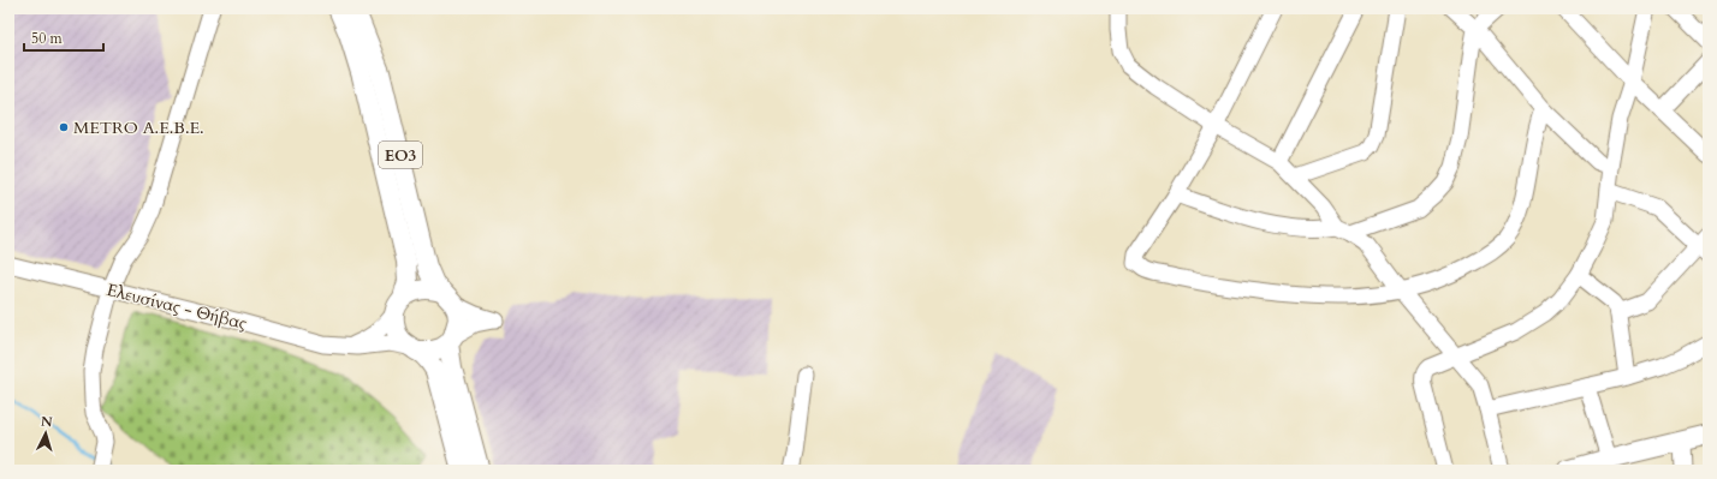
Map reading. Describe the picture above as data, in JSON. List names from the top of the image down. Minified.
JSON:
{"streets":{"main road":["ΕΟ3"],"street":["Ελευσίνας - Θήβας"]},"crossings":[["ΕΟ3","Ελευσίνας - Θήβας"]],"places":["METRO Α.Ε.Β.Ε."],"scale_bar":"50 m","north":"top"}
